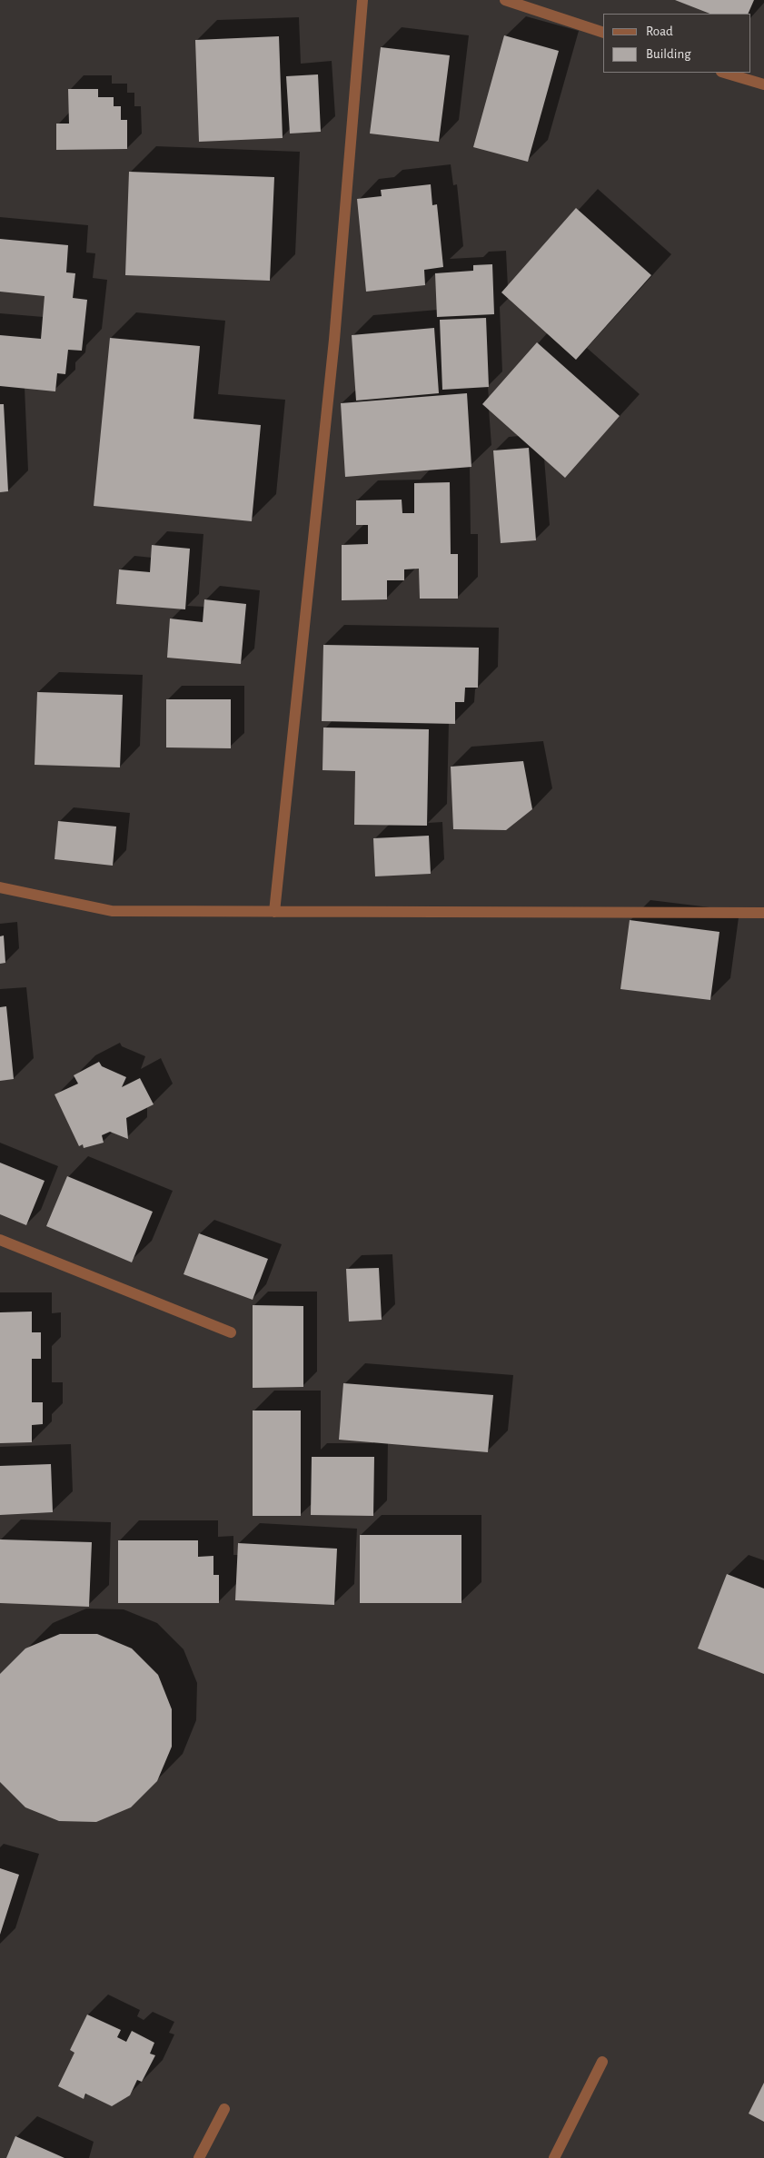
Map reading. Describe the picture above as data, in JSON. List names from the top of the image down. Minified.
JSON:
{"legend":["Road","Building"]}
